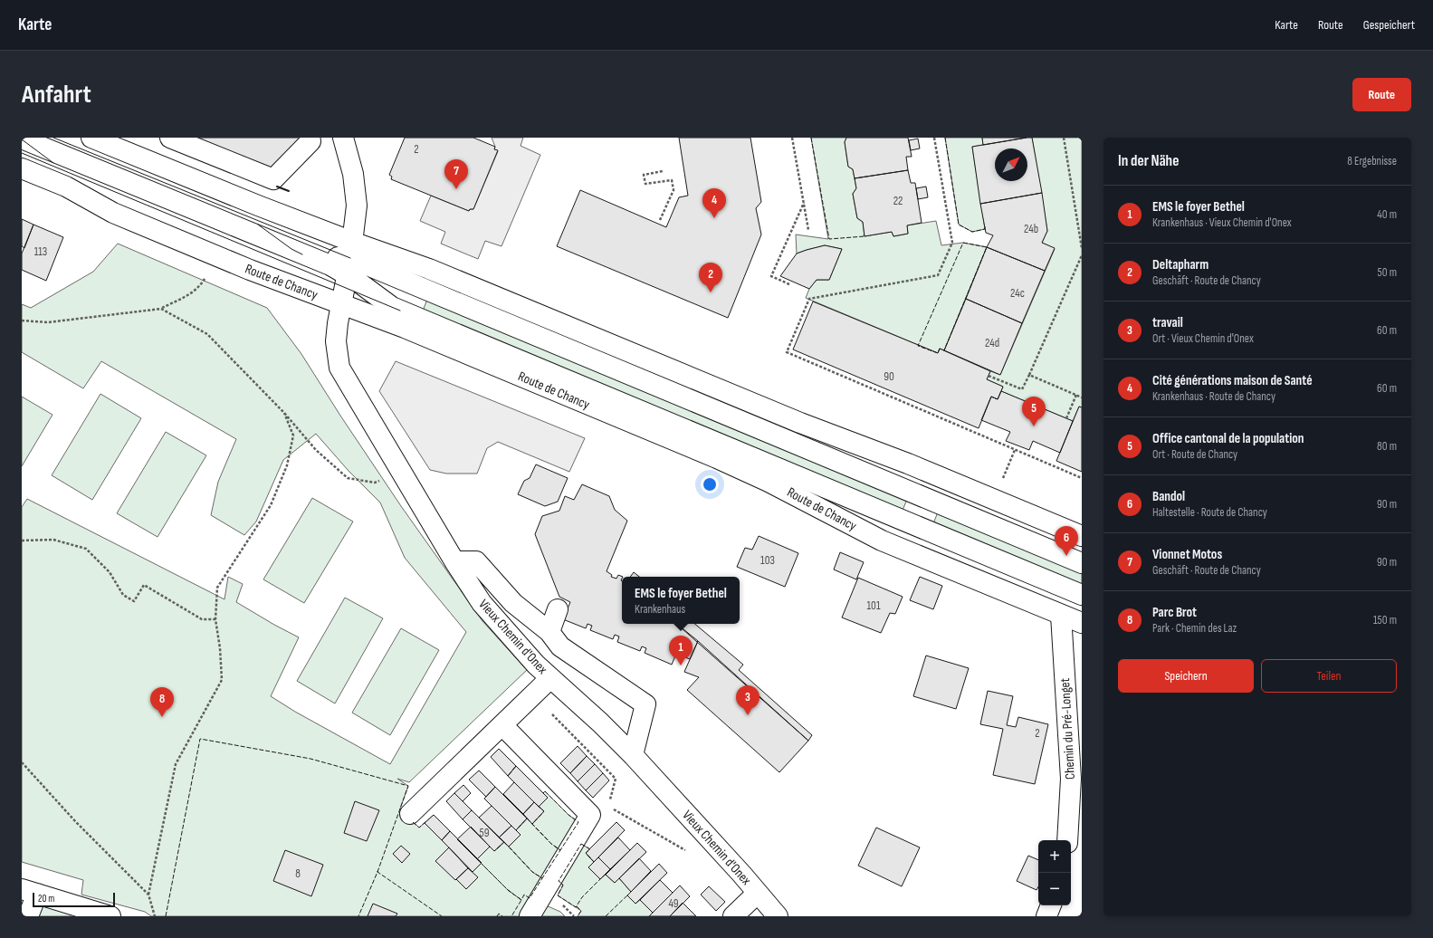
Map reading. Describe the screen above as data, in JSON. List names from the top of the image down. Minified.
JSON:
{"streets":{"main road":["Route de Chancy","Vieux Chemin d'Onex","Chemin du Pré-Longet"]},"crossings":[["Route de Chancy","Vieux Chemin d'Onex"],["Route de Chancy","Chemin du Pré-Longet"]],"house_numbers":["2","22","24b","113","24c","24d","90","103","101","2","59","8","49"],"scale_bar":"20 m","north":"top right","page":{"header":"Karte","nav":["Karte","Route","Gespeichert"],"buttons":["Route",["Speichern","Teilen"]],"title":"Anfahrt","heading":["In der Nähe","8 Ergebnisse"],"pins":["7","4","2","5","6","1","3","8"],"list":[{"mark":"1","name":"EMS le foyer Bethel","note":"Krankenhaus · Vieux Chemin d'Onex","value":"40 m"},{"mark":"2","name":"Deltapharm","note":"Geschäft · Route de Chancy","value":"50 m"},{"mark":"3","name":"travail","note":"Ort · Vieux Chemin d'Onex","value":"60 m"},{"mark":"4","name":"Cité générations maison de Santé","note":"Krankenhaus · Route de Chancy","value":"60 m"},{"mark":"5","name":"Office cantonal de la population","note":"Ort · Route de Chancy","value":"80 m"},{"mark":"6","name":"Bandol","note":"Haltestelle · Route de Chancy","value":"90 m"},{"mark":"7","name":"Vionnet Motos","note":"Geschäft · Route de Chancy","value":"90 m"},{"mark":"8","name":"Parc Brot","note":"Park · Chemin des Laz","value":"150 m"}],"popup":["EMS le foyer Bethel","Krankenhaus"],"map_buttons":["+","−"],"scale":"20 m"}}
